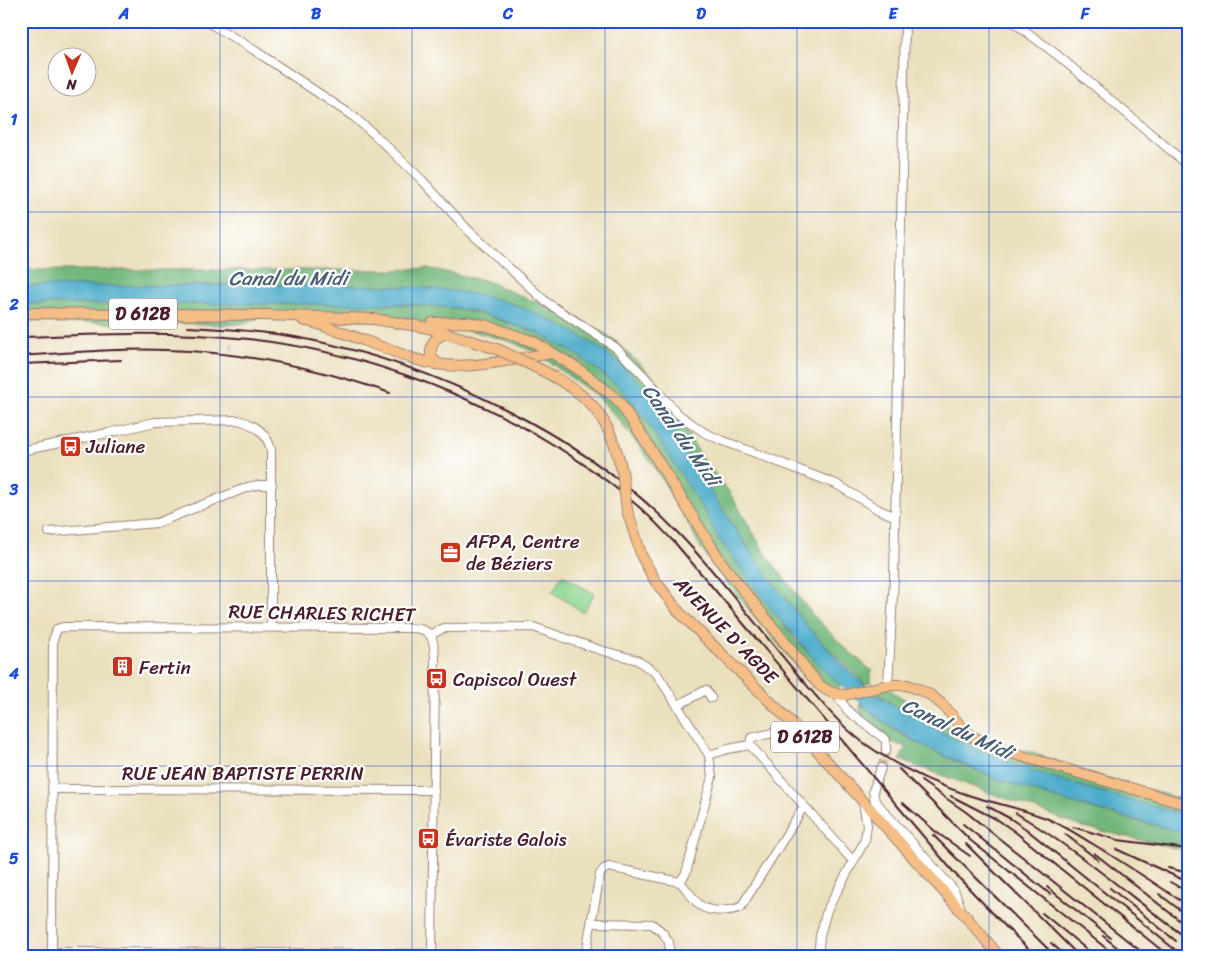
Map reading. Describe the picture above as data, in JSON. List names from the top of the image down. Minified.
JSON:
{"streets":{"main road":["D 612B","AVENUE D'AGDE"],"street":["RUE CHARLES RICHET","RUE JEAN BAPTISTE PERRIN"]},"crossings":[["D 612B","AVENUE D'AGDE"],["RUE CHARLES RICHET","RUE JEAN BAPTISTE PERRIN"]],"water":["Canal du Midi"],"places":{"bus stop":["Juliane","Capiscol Ouest","Évariste Galois"],"office":["AFPA, Centre de Béziers"],"building":["Fertin"]},"north":"bottom","grid":{"columns":["A","B","C","D","E","F"],"rows":["1","2","3","4","5"]}}
